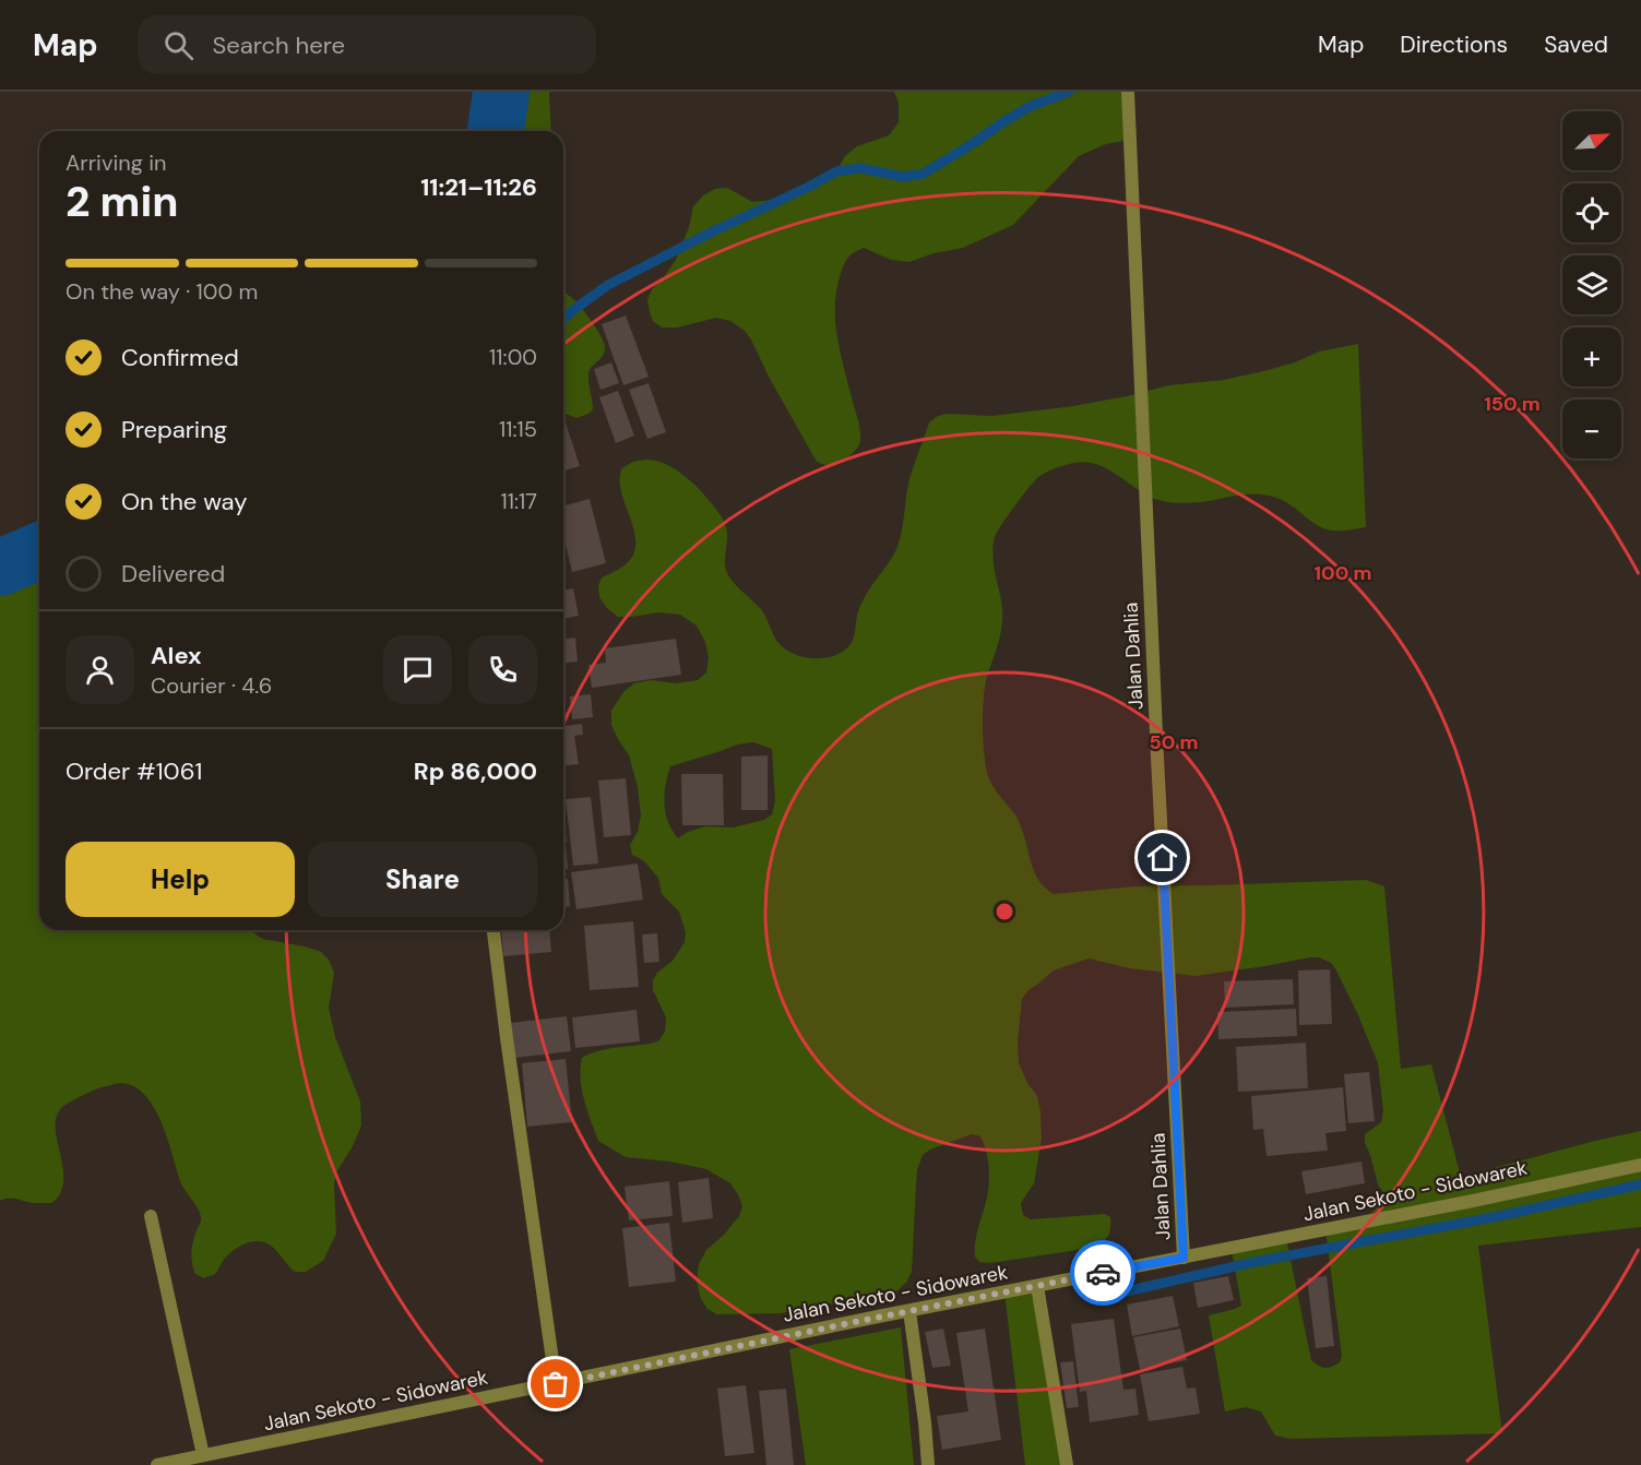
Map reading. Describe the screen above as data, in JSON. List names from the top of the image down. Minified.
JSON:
{"streets":{"street":["Jalan Dahlia","Jalan Sekoto - Sidowarek"]},"crossings":[["Jalan Dahlia","Jalan Sekoto - Sidowarek"]],"north":"top right","page":{"header":"Map","search":"Search here","nav":["Map","Directions","Saved"],"map_buttons":["+","−"],"heading":["2 min","Arriving in","11:21–11:26"],"panel":["Alex","Courier · 4.6","Order #1061","Rp 86,000"],"bar":"On the way · 100 m","list":[["Confirmed","11:00"],["Preparing","11:15"],["On the way","11:17"],"Delivered"],"buttons":["Help","Share"]},"rings":["150 m","100 m","50 m"]}
